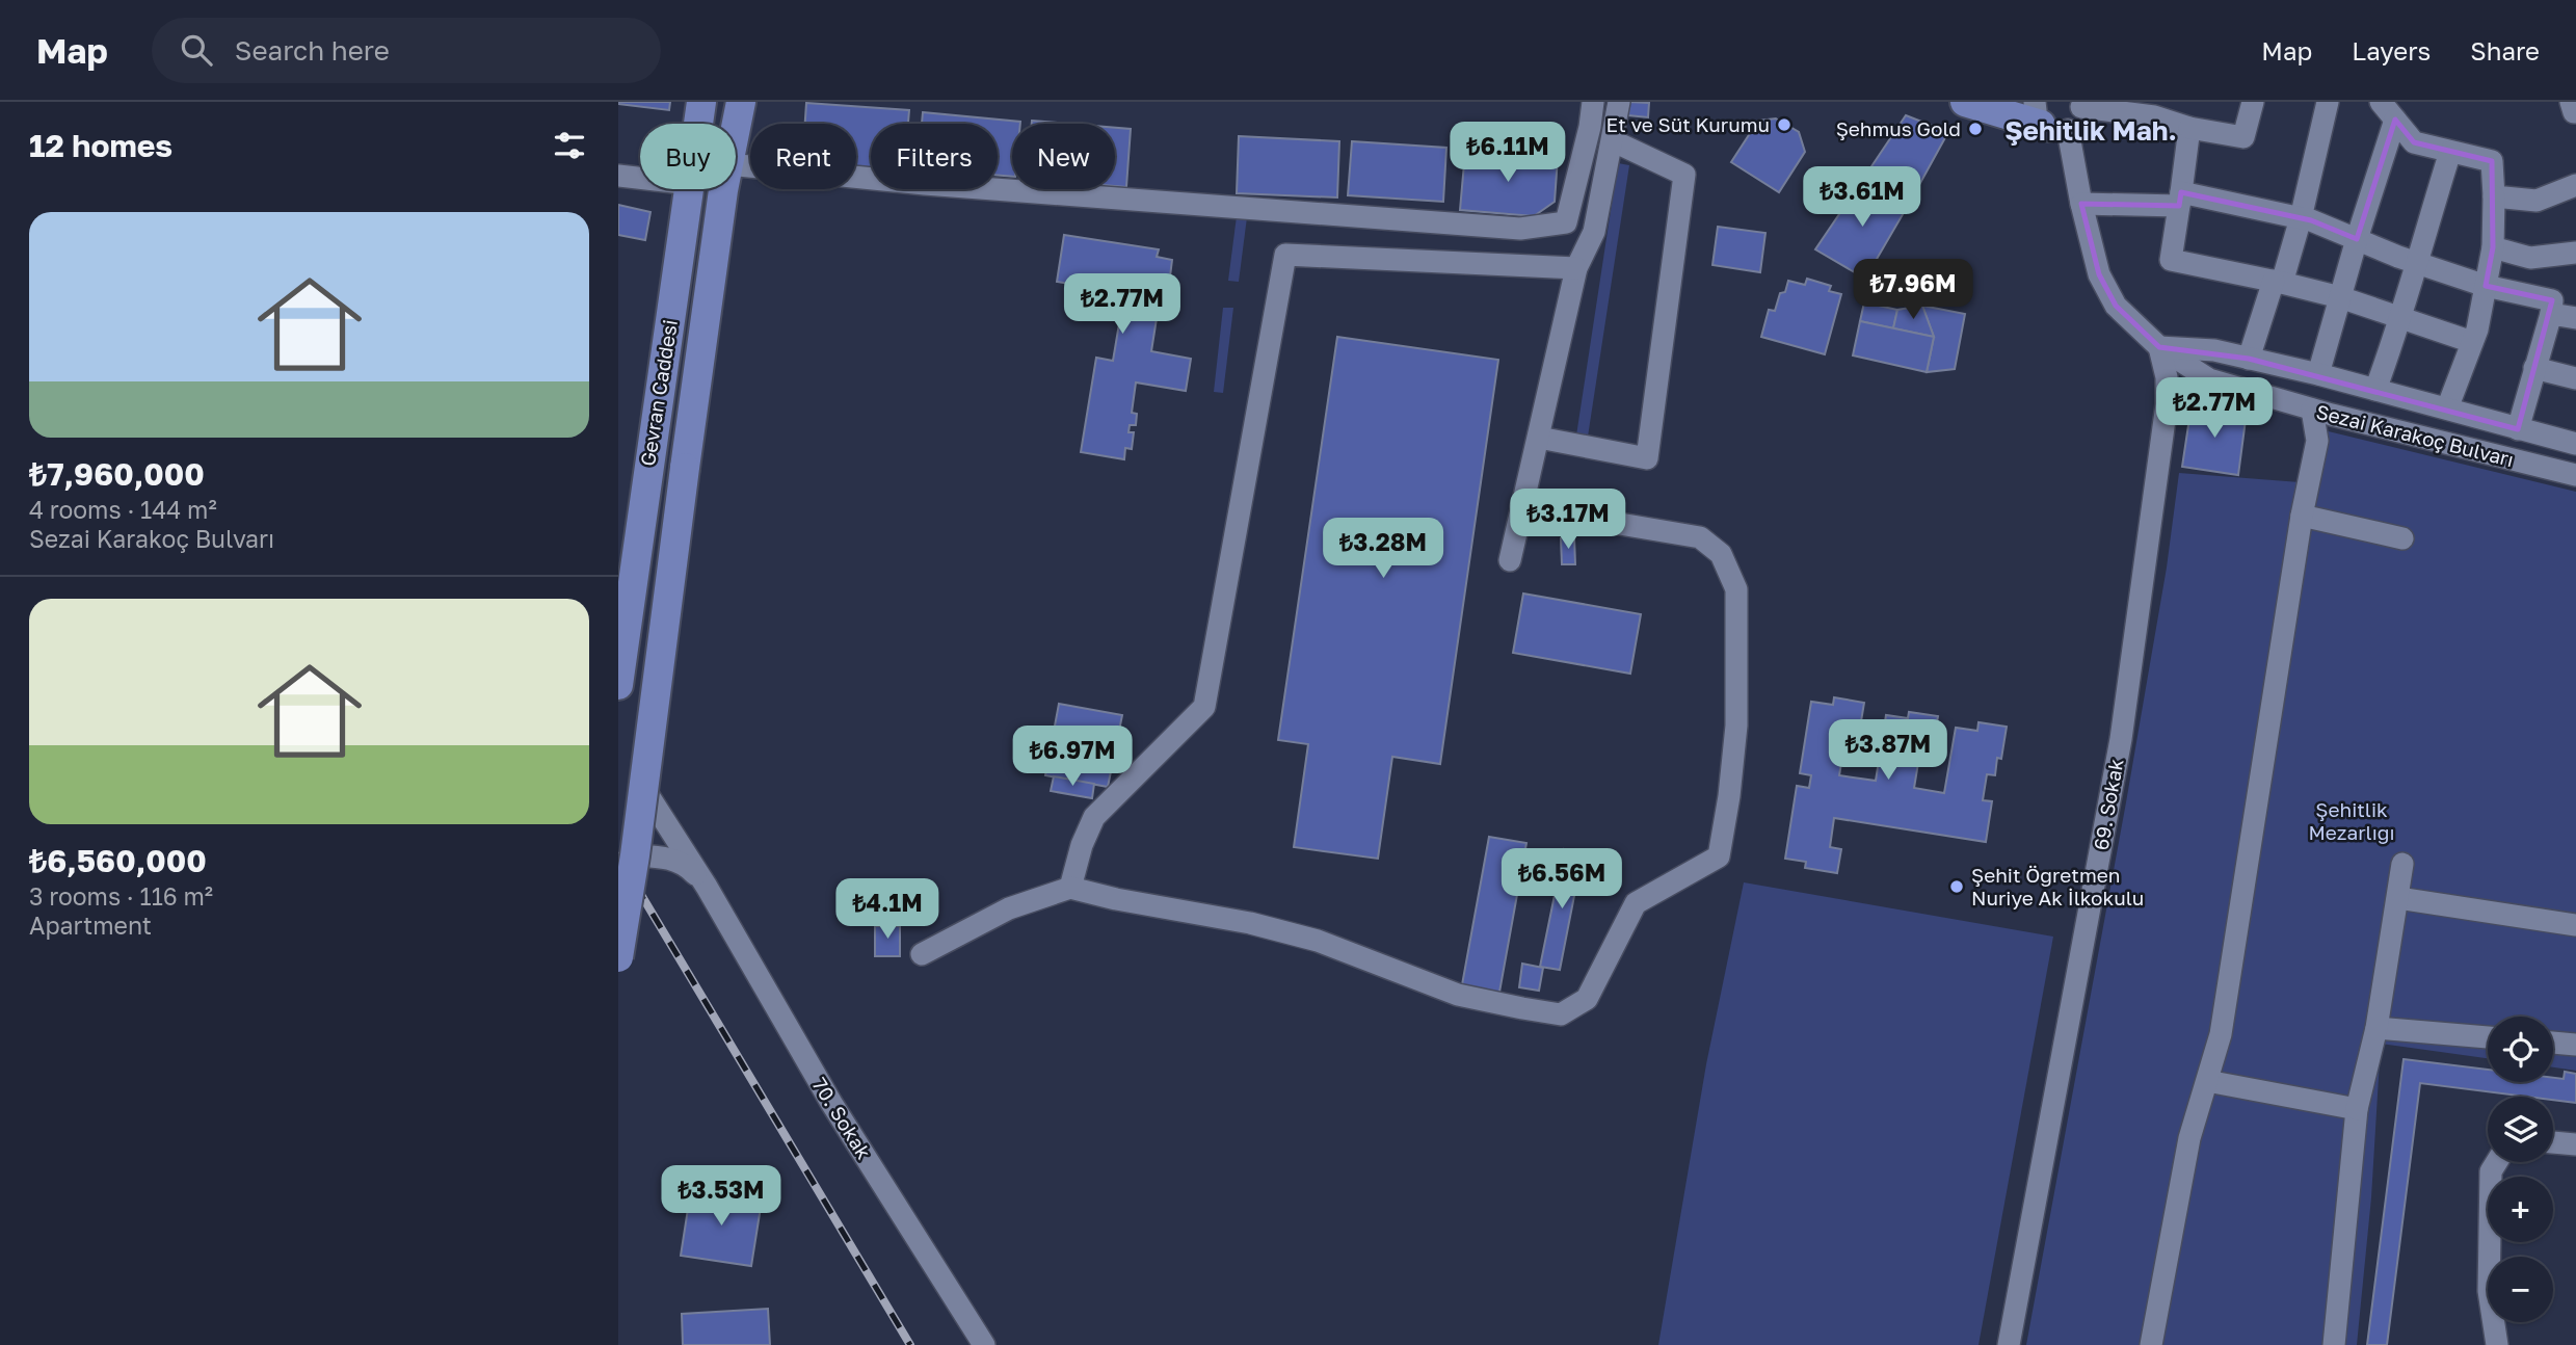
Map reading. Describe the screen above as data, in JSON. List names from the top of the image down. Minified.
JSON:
{"streets":{"main road":["Gevran Caddesi"],"street":["Sezai Karakoç Bulvarı","69. Sokak","70. Sokak"]},"crossings":[["Sezai Karakoç Bulvarı","69. Sokak"]],"districts":["Şehitlik Mah."],"parks":["Şehitlik Mezarlığı"],"places":["Et ve Süt Kurumu","Şehmus Gold","Şehit Öğretmen Nuriye Ak İlkokulu"],"page":{"header":"Map","search":"Search here","nav":["Map","Layers","Share"],"heading":"12 homes","price":["₺6.11M","₺3.61M","₺7.96M","₺2.77M","₺2.77M","₺3.17M","₺3.28M","₺3.87M","₺6.97M","₺6.56M","₺4.1M","₺3.53M"],"chip":["Buy","Rent","Filters","New"],"list":[{"name":"₺7,960,000","note":"4 rooms · 144 m² · Sezai Karakoç Bulvarı"},{"name":"₺6,560,000","note":"3 rooms · 116 m² · Apartment"}],"map_buttons":["+","−"]}}
